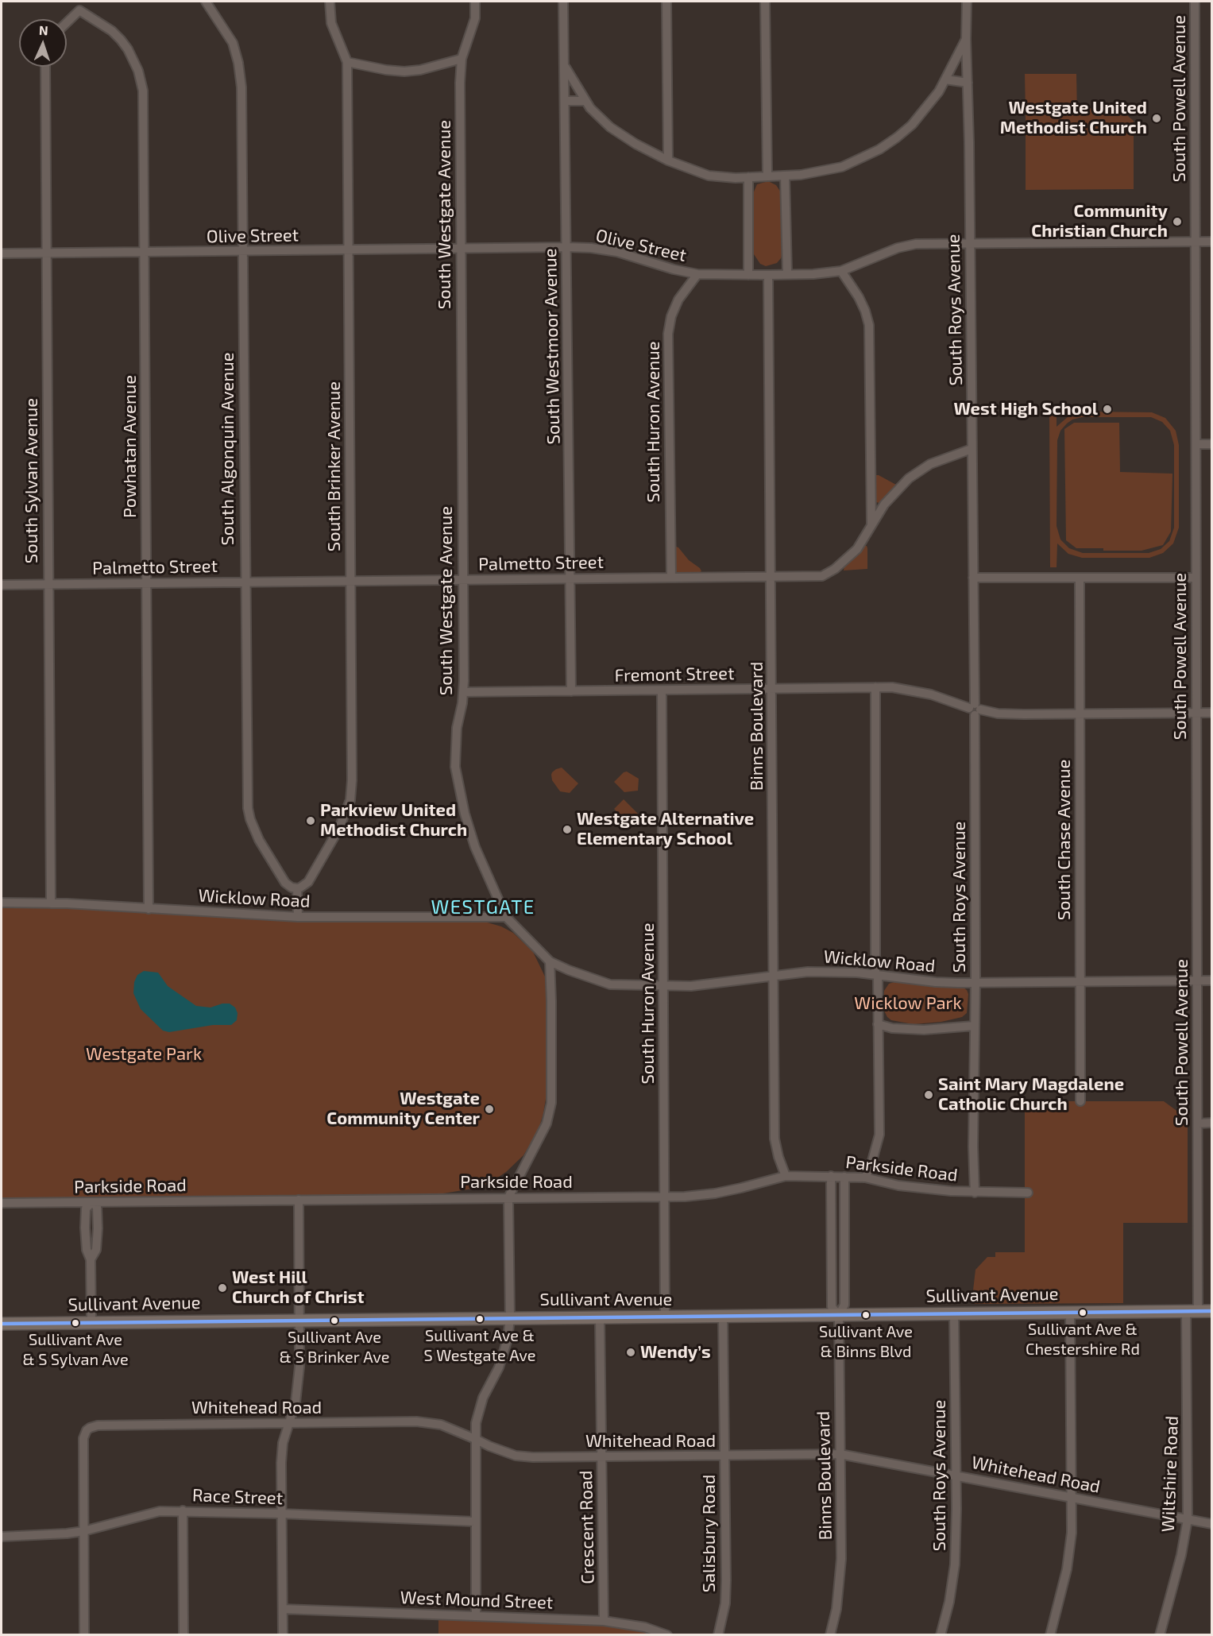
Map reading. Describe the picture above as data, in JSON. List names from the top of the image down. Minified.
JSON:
{"streets":{"main road":["Sullivant Avenue"],"street":["South Powell Avenue","South Westgate Avenue","Olive Street","South Roys Avenue","South Westmoor Avenue","South Huron Avenue","Powhatan Avenue","South Algonquin Avenue","South Brinker Avenue","South Sylvan Avenue","Palmetto Street","Fremont Street","Binns Boulevard","South Chase Avenue","Wicklow Road","Parkside Road","Whitehead Road","Wiltshire Road","Race Street","Crescent Road","Salisbury Road","West Mound Street"]},"crossings":[["South Powell Avenue","Olive Street"],["South Powell Avenue","Fremont Street"],["South Powell Avenue","Wicklow Road"],["South Powell Avenue","Sullivant Avenue"],["South Powell Avenue","Wiltshire Road"],["South Westgate Avenue","Olive Street"],["South Westgate Avenue","Palmetto Street"],["South Westgate Avenue","Fremont Street"],["South Westgate Avenue","Wicklow Road"],["Olive Street","South Roys Avenue"],["Olive Street","South Westmoor Avenue"],["Olive Street","South Huron Avenue"],["Olive Street","Powhatan Avenue"],["Olive Street","South Algonquin Avenue"],["Olive Street","South Brinker Avenue"],["Olive Street","South Sylvan Avenue"],["Olive Street","Binns Boulevard"],["South Roys Avenue","Palmetto Street"],["South Roys Avenue","Fremont Street"],["South Roys Avenue","Wicklow Road"],["South Roys Avenue","Parkside Road"],["South Roys Avenue","Sullivant Avenue"],["South Roys Avenue","Whitehead Road"],["South Westmoor Avenue","Palmetto Street"],["South Westmoor Avenue","Fremont Street"],["South Huron Avenue","Palmetto Street"],["South Huron Avenue","Fremont Street"],["South Huron Avenue","Wicklow Road"],["South Huron Avenue","Parkside Road"],["South Huron Avenue","Sullivant Avenue"],["Powhatan Avenue","Palmetto Street"],["Powhatan Avenue","Wicklow Road"],["South Algonquin Avenue","South Brinker Avenue"],["South Algonquin Avenue","Palmetto Street"],["South Brinker Avenue","Palmetto Street"],["South Sylvan Avenue","Palmetto Street"],["South Sylvan Avenue","Wicklow Road"],["Palmetto Street","Binns Boulevard"],["Fremont Street","Binns Boulevard"],["Fremont Street","South Chase Avenue"],["Binns Boulevard","Wicklow Road"],["Binns Boulevard","Parkside Road"],["Binns Boulevard","Sullivant Avenue"],["Binns Boulevard","Whitehead Road"],["South Chase Avenue","Wicklow Road"],["Sullivant Avenue","Wiltshire Road"],["Sullivant Avenue","Crescent Road"],["Sullivant Avenue","Salisbury Road"],["Whitehead Road","Wiltshire Road"],["Whitehead Road","Race Street"],["Whitehead Road","Crescent Road"],["Whitehead Road","Salisbury Road"],["Crescent Road","West Mound Street"]],"districts":["WESTGATE"],"parks":["Wicklow Park","Westgate Park"],"places":["Westgate United Methodist Church","Community Christian Church","West High School","Parkview United Methodist Church","Westgate Alternative Elementary School","Saint Mary Magdalene Catholic Church","Westgate Community Center","West Hill Church of Christ","Sullivant Ave & Chestershire Rd","Sullivant Ave & Binns Blvd","Sullivant Ave & S Westgate Ave","Sullivant Ave & S Brinker Ave","Sullivant Ave & S Sylvan Ave","Wendy’s"],"north":"top"}
